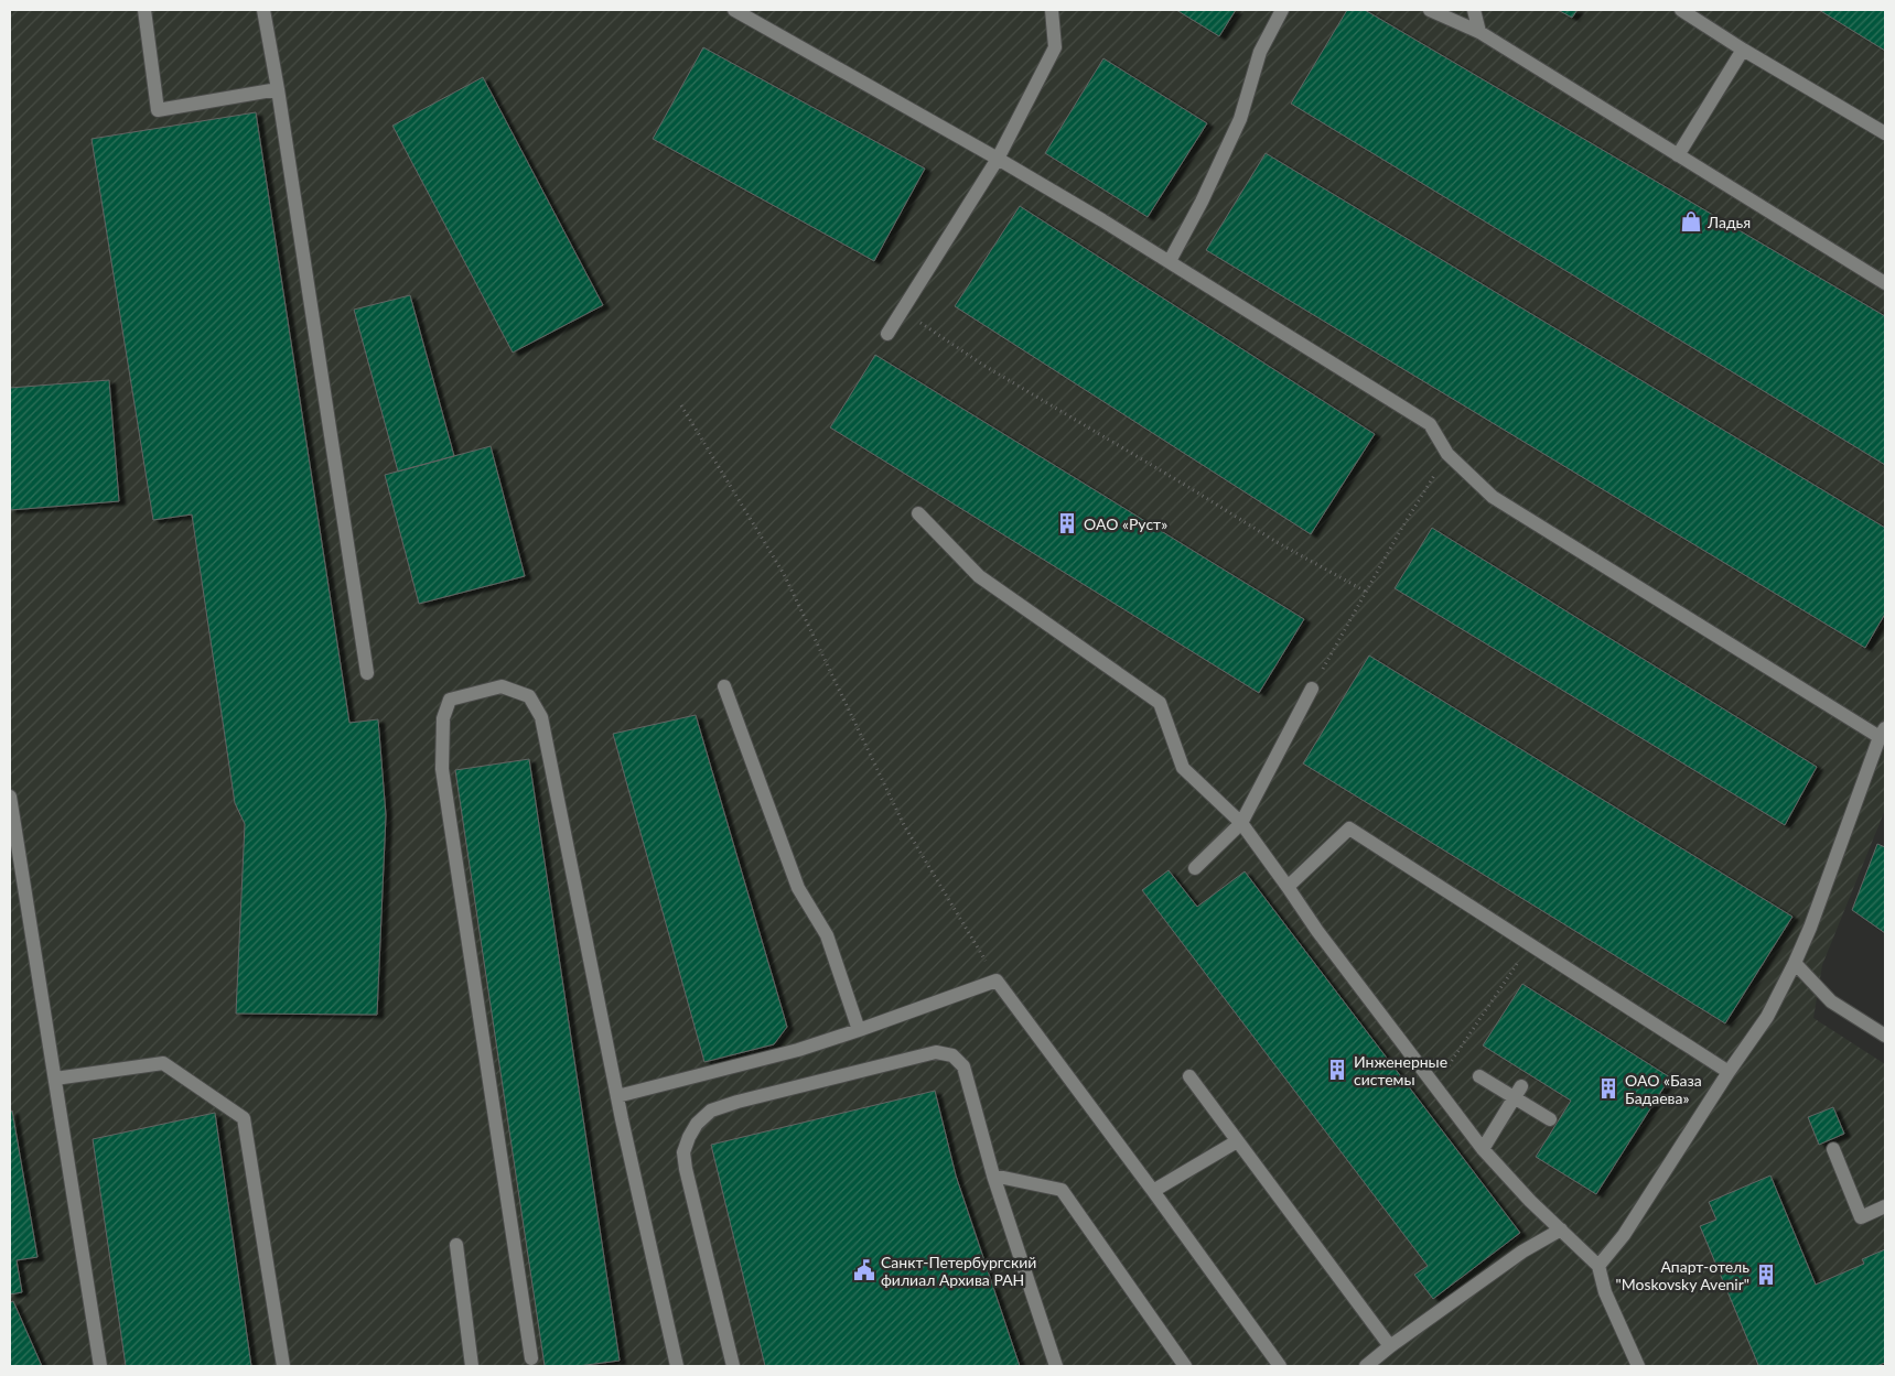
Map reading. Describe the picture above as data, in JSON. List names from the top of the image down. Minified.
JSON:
{"places":{"shop":["Ладья"],"building":["ОАО «Руст»","Инженерные системы","ОАО «База Бадаева»","Апарт-отель \"Moskovsky Avenir\""],"public building":["Санкт-Петербургский филиал Архива РАН"]}}
